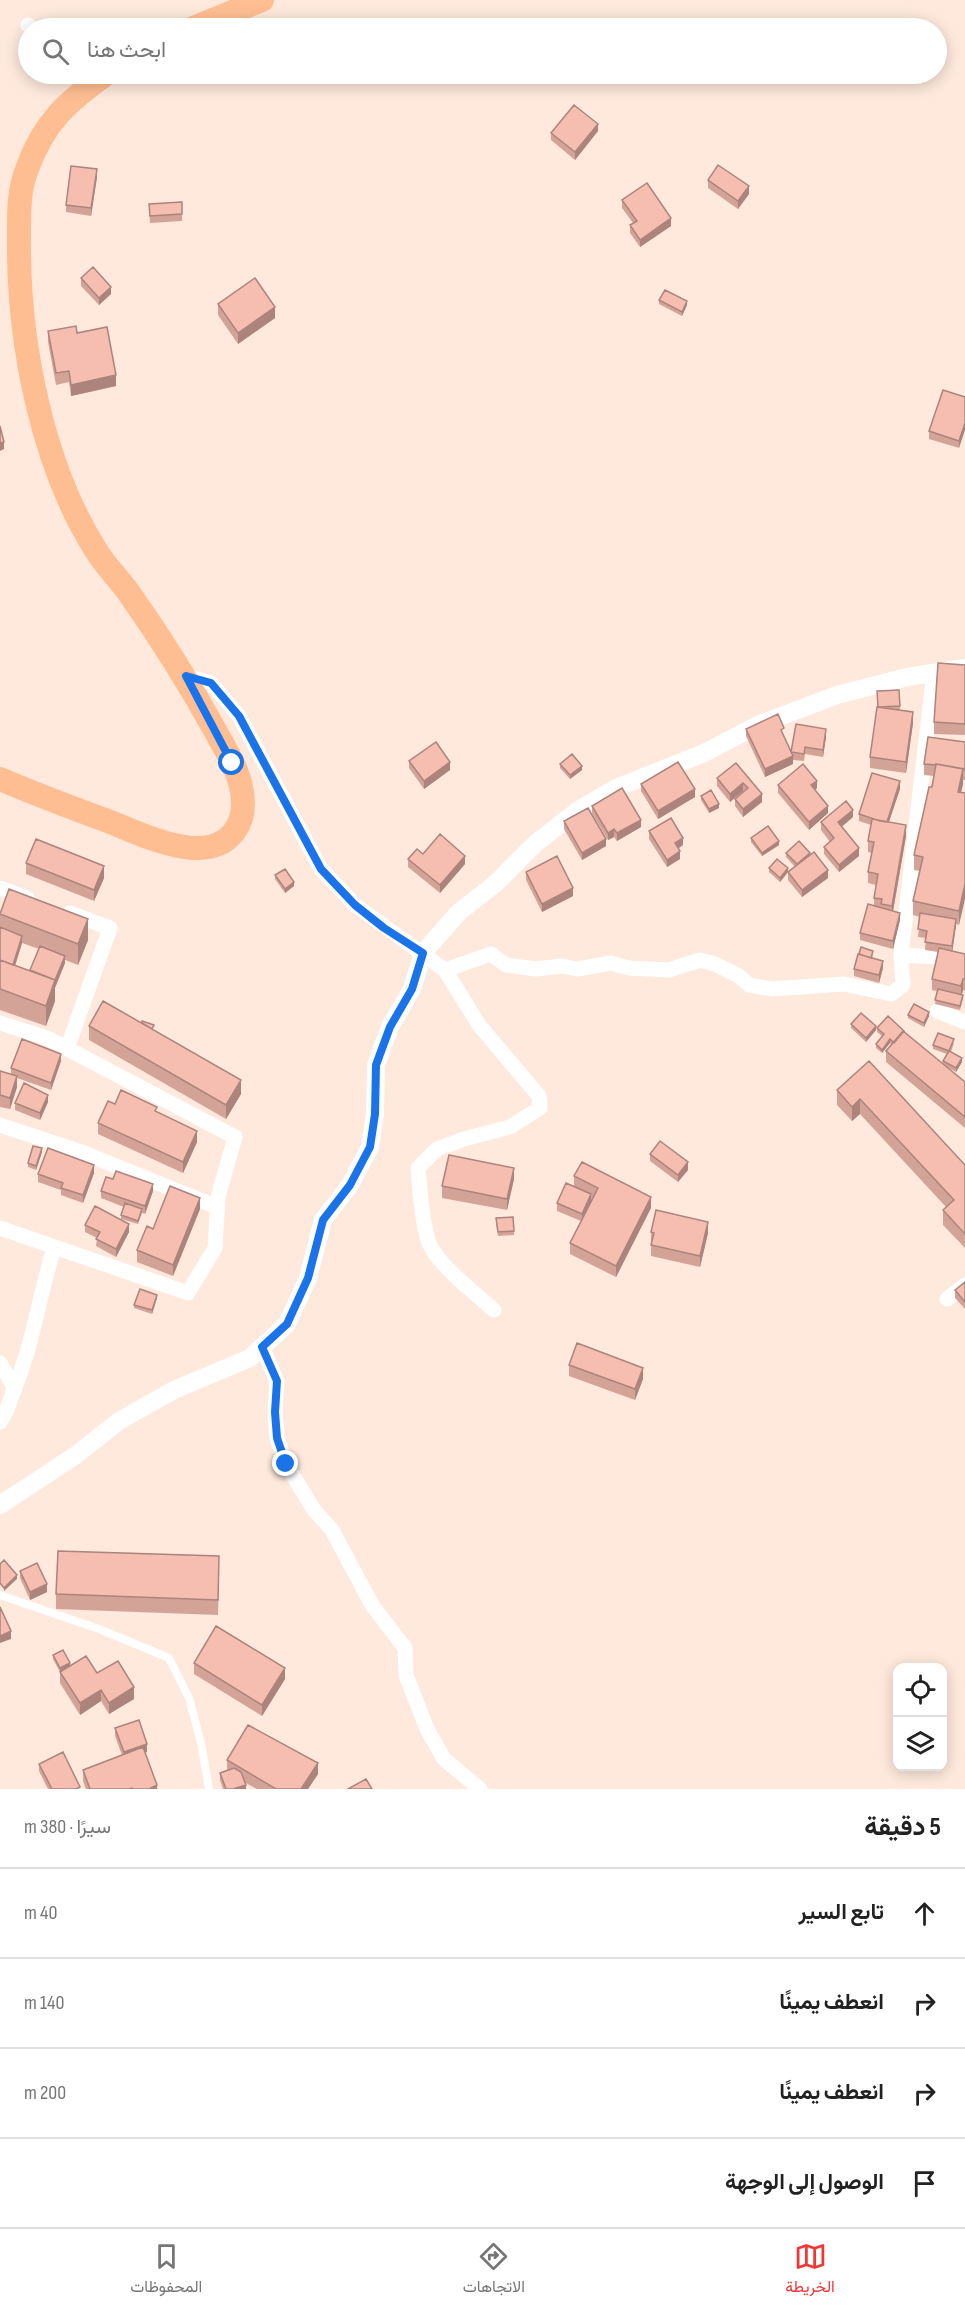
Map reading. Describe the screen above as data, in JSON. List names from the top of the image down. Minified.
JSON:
{"page":{"search":"ابحث هنا","heading":["5 دقيقة","سيرًا · 380 m"],"list":[["تابع السير","40 m"],["انعطف يمينًا","140 m"],["انعطف يمينًا","200 m"],"الوصول إلى الوجهة"],"nav":["الخريطة","الاتجاهات","المحفوظات"]}}
